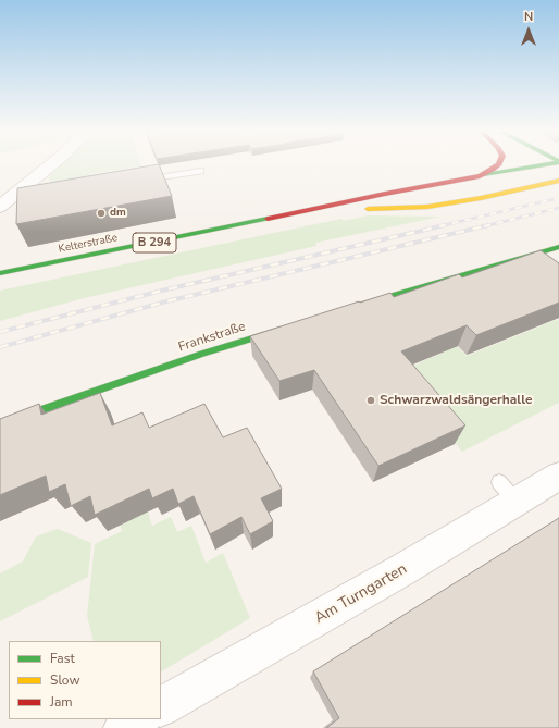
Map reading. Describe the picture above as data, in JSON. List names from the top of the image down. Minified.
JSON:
{"streets":{"main road":["B 294","Kelterstraße","Frankstraße"],"street":["Am Turngarten"]},"places":["dm","Schwarzwaldsängerhalle"],"legend":["Fast","Slow","Jam"],"north":"top"}
